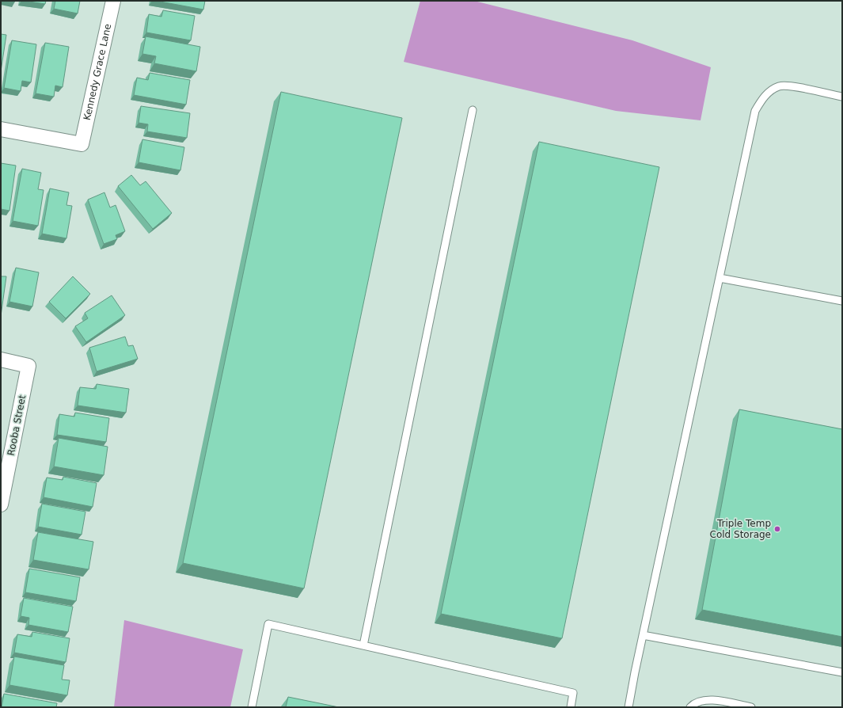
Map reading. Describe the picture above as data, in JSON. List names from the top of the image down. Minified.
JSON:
{"streets":{"street":["Kennedy Grace Lane","Rooba Street"]},"places":["Triple Temp Cold Storage"]}
